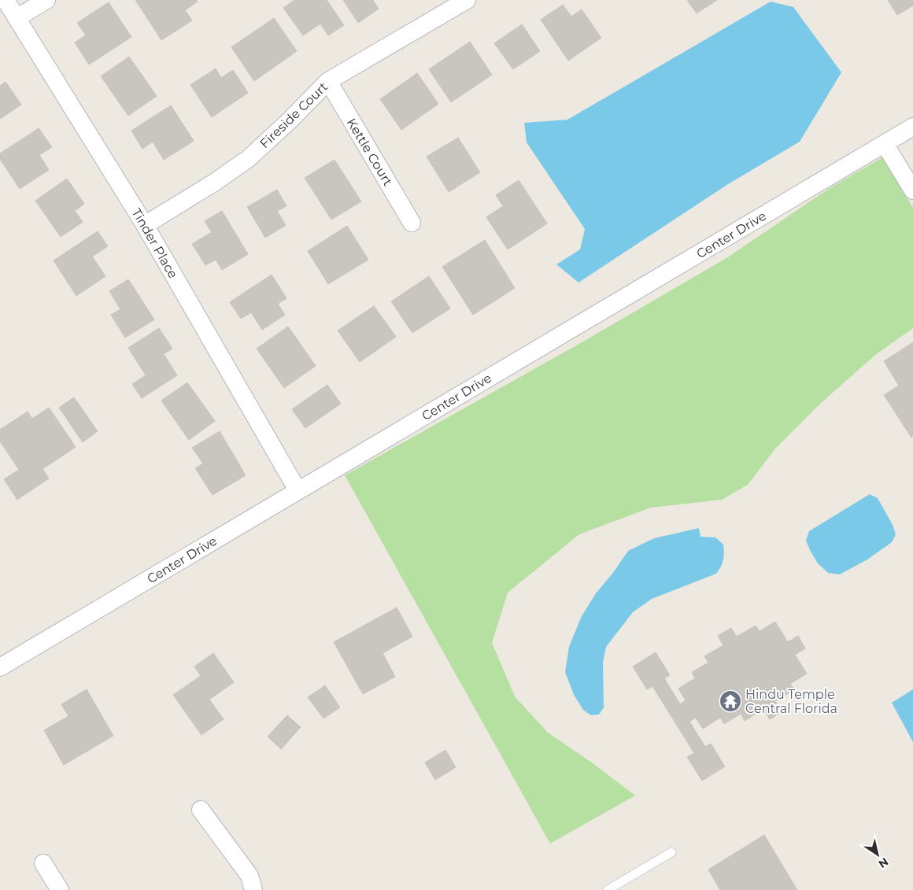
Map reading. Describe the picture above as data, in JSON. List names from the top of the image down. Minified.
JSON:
{"streets":{"street":["Fireside Court","Kettle Court","Center Drive","Tinder Place"]},"crossings":[["Fireside Court","Kettle Court"],["Fireside Court","Tinder Place"],["Center Drive","Tinder Place"]],"places":{"temple":["Hindu Temple Central Florida"]},"north":"bottom right"}
